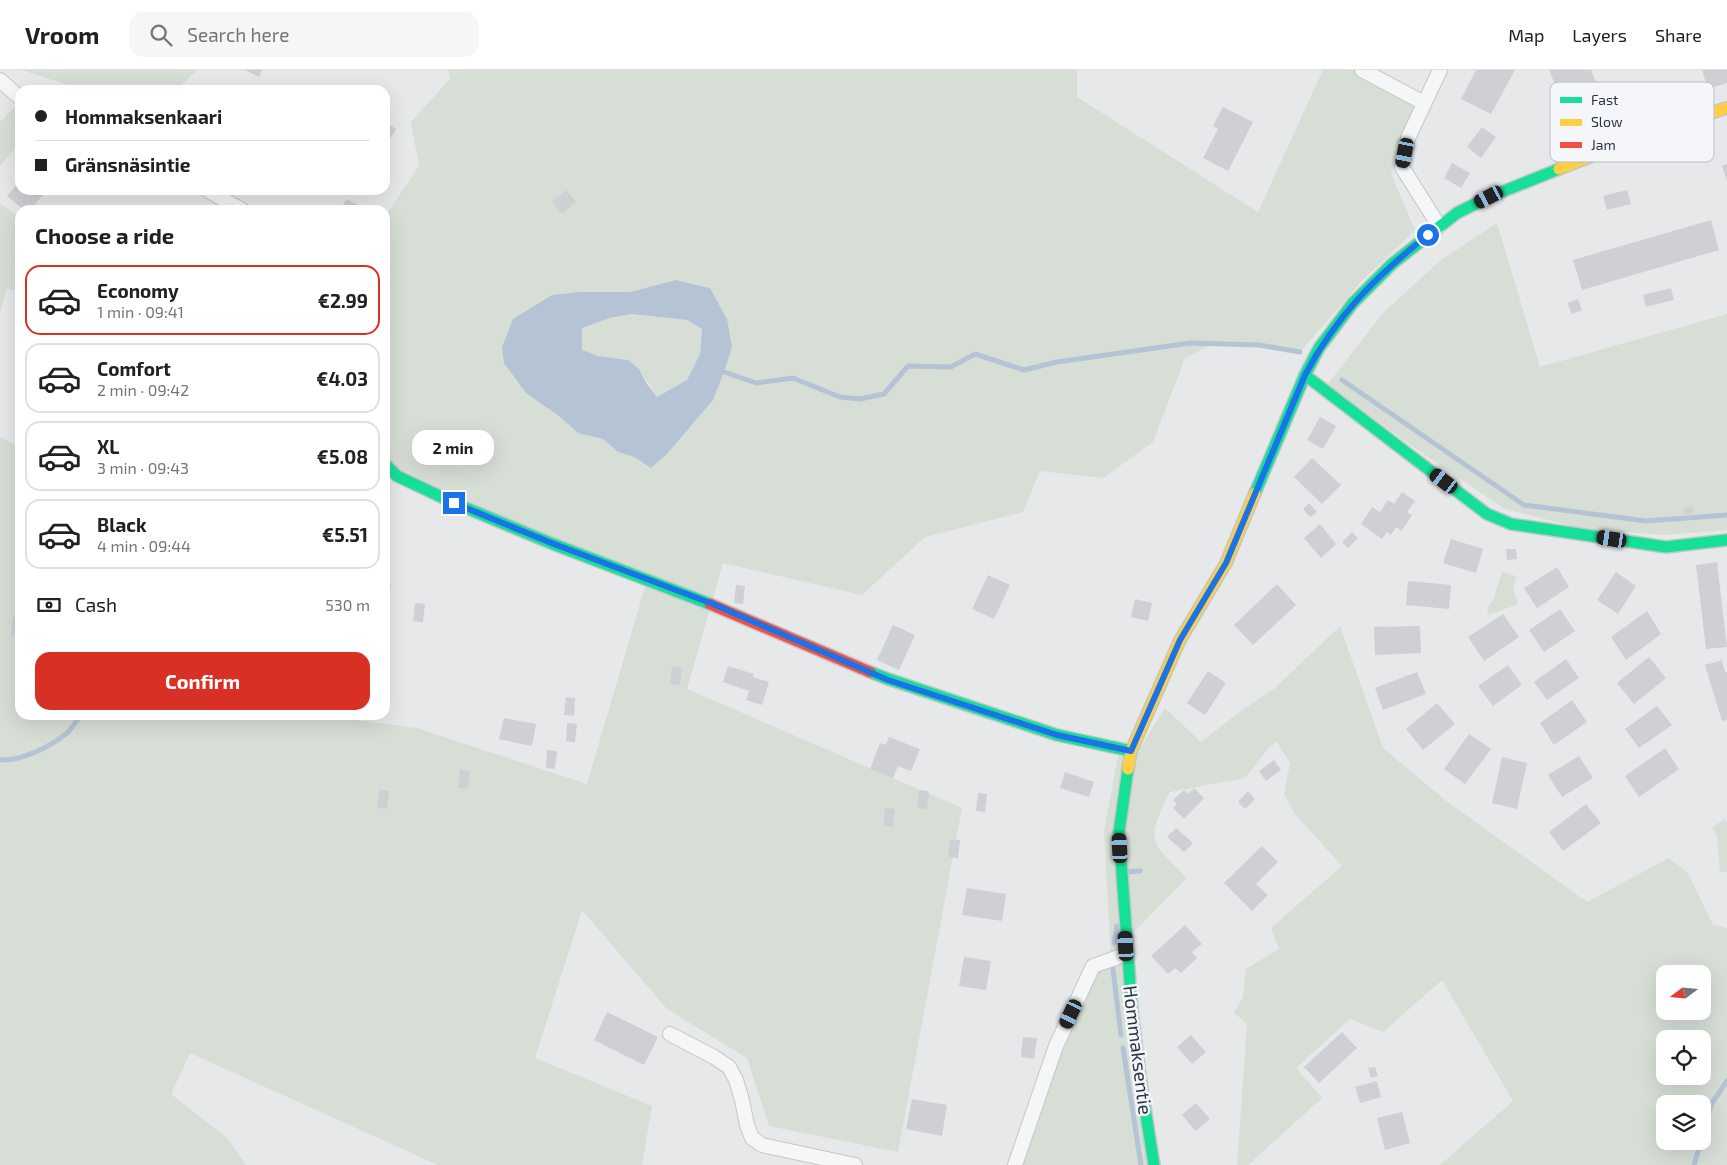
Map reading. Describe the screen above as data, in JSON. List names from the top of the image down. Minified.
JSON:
{"streets":{"street":["Hommaksentie"]},"legend":["Fast","Slow","Jam"],"north":"left","page":{"header":"Vroom","search":"Search here","nav":["Map","Layers","Share"],"banner":["Hommaksenkaari","Gränsnäsintie"],"heading":"Choose a ride","list":[{"name":"Economy","note":"1 min · 09:41","value":"€2.99"},{"name":"Comfort","note":"2 min · 09:42","value":"€4.03"},{"name":"XL","note":"3 min · 09:43","value":"€5.08"},{"name":"Black","note":"4 min · 09:44","value":"€5.51"}],"bubble":"2 min","pay":["Cash","530 m"],"buttons":"Confirm"}}
